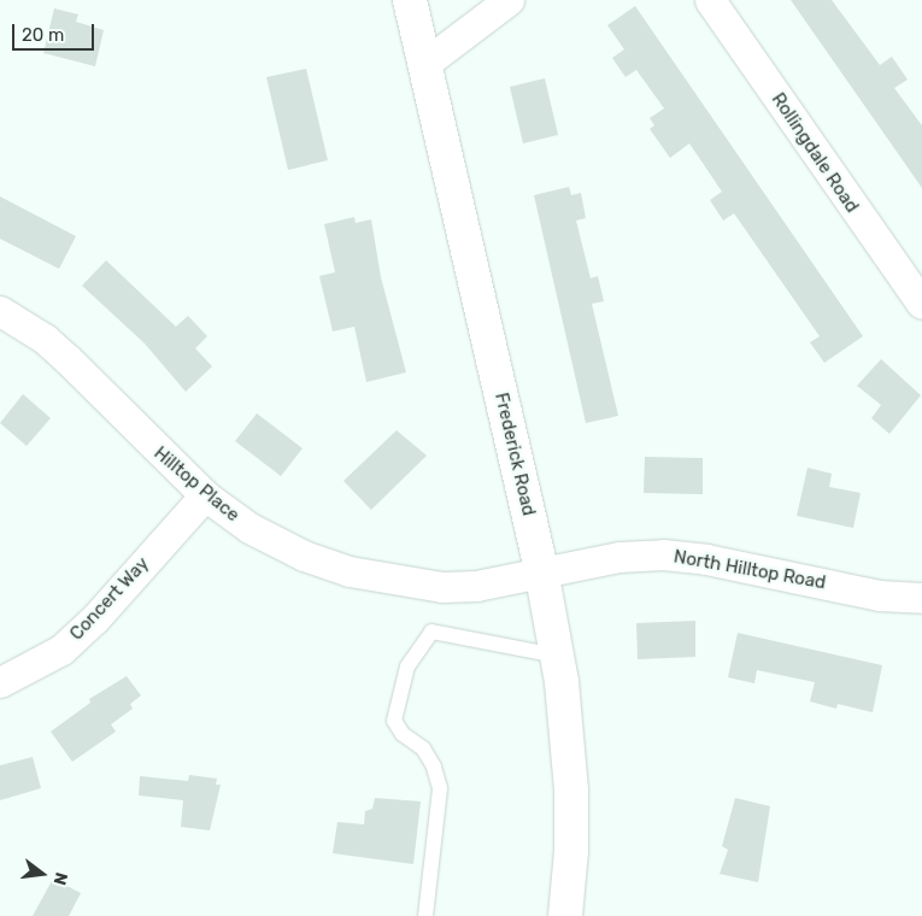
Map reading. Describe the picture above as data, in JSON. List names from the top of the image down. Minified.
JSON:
{"streets":{"main road":["Frederick Road"],"street":["Rollingdale Road","Hilltop Place","North Hilltop Road","Concert Way"]},"crossings":[["Frederick Road","Hilltop Place"],["Frederick Road","North Hilltop Road"],["Hilltop Place","North Hilltop Road"],["Hilltop Place","Concert Way"]],"scale_bar":"20 m","north":"right"}
